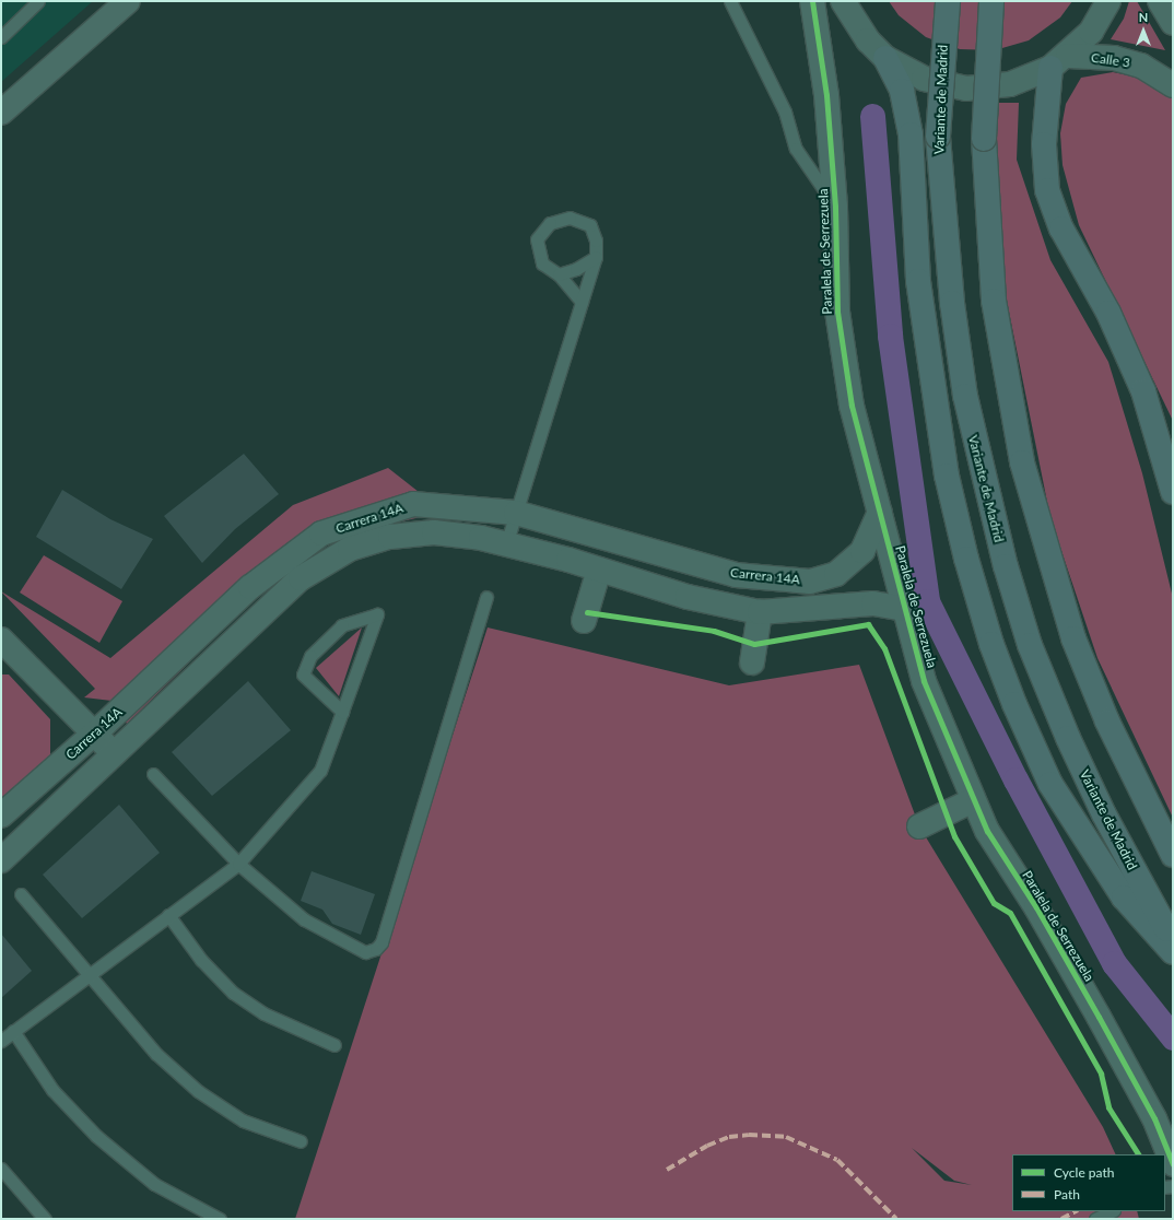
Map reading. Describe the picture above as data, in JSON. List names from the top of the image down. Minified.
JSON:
{"streets":{"main road":["Variante de Madrid"],"street":["Calle 3","Paralela de Serrezuela","Carrera 14A"]},"crossings":[["Paralela de Serrezuela","Carrera 14A"]],"legend":["Cycle path","Path"],"north":"top"}
